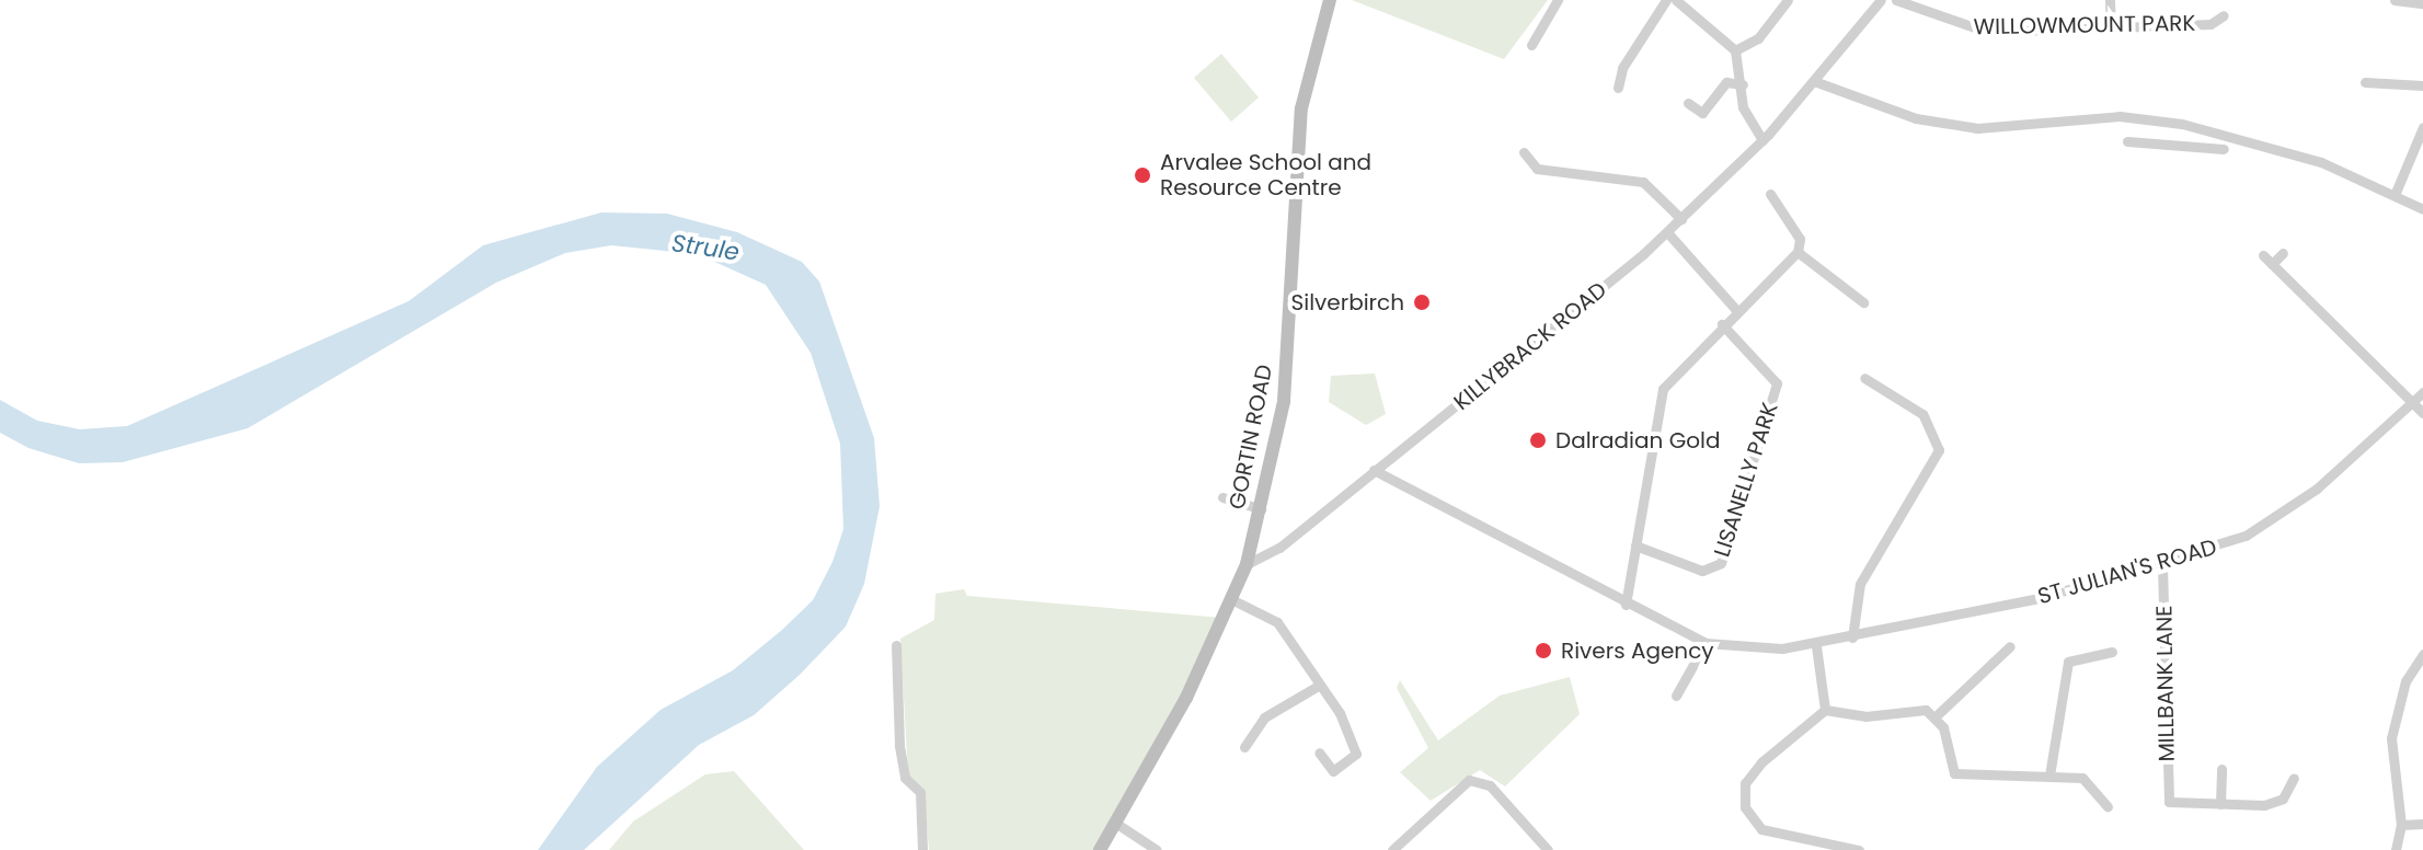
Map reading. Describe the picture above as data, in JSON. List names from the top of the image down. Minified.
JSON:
{"streets":{"main road":["GORTIN ROAD"],"street":["WILLOWMOUNT PARK","KILLYBRACK ROAD","LISANELLY PARK","ST JULIAN'S ROAD","MILLBANK LANE"]},"crossings":[["KILLYBRACK ROAD","GORTIN ROAD"],["ST JULIAN'S ROAD","MILLBANK LANE"]],"water":["Strule"],"places":["Arvalee School and Resource Centre","Silverbirch","Dalradian Gold","Rivers Agency"]}
